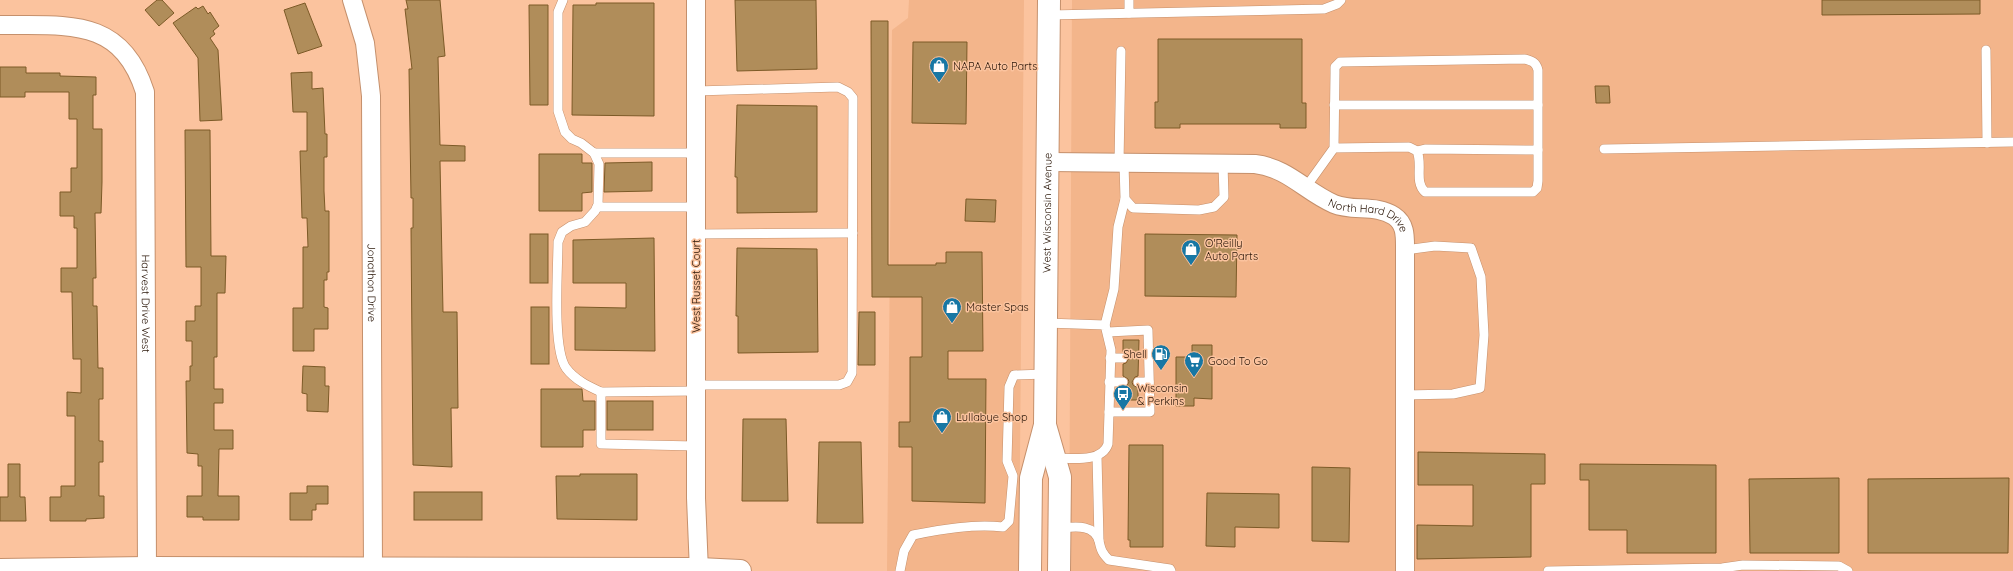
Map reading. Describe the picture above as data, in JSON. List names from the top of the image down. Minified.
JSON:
{"streets":{"street":["West Wisconsin Avenue","North Hard Drive","Jonathon Drive","West Russet Court","Harvest Drive West"]},"crossings":[["West Wisconsin Avenue","North Hard Drive"]],"places":{"shop":["NAPA Auto Parts","O'Reilly Auto Parts","Master Spas","Lullabye Shop"],"fuel station":["Shell"],"supermarket":["Good To Go"],"bus stop":["Wisconsin & Perkins"]}}
